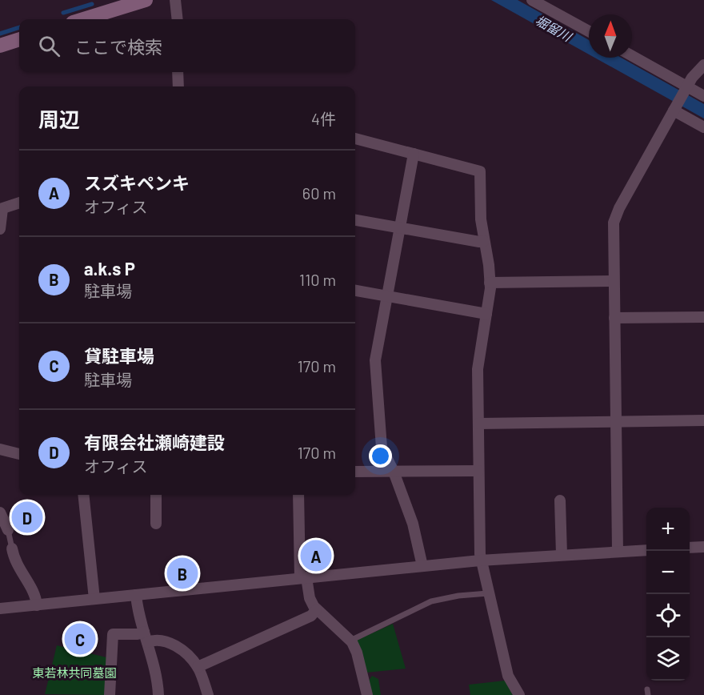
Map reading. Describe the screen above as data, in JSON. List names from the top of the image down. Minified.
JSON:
{"water":["堀留川"],"parks":["東若林共同墓園"],"north":"top","page":{"search":"ここで検索","heading":["周辺","4件"],"list":[{"mark":"A","name":"スズキペンキ","note":"オフィス","value":"60 m"},{"mark":"B","name":"a.k.s P","note":"駐車場","value":"110 m"},{"mark":"C","name":"貸駐車場","note":"駐車場","value":"170 m"},{"mark":"D","name":"有限会社瀬崎建設","note":"オフィス","value":"170 m"}],"pins":["D","A","B","C"],"map_buttons":["+","−"]}}
